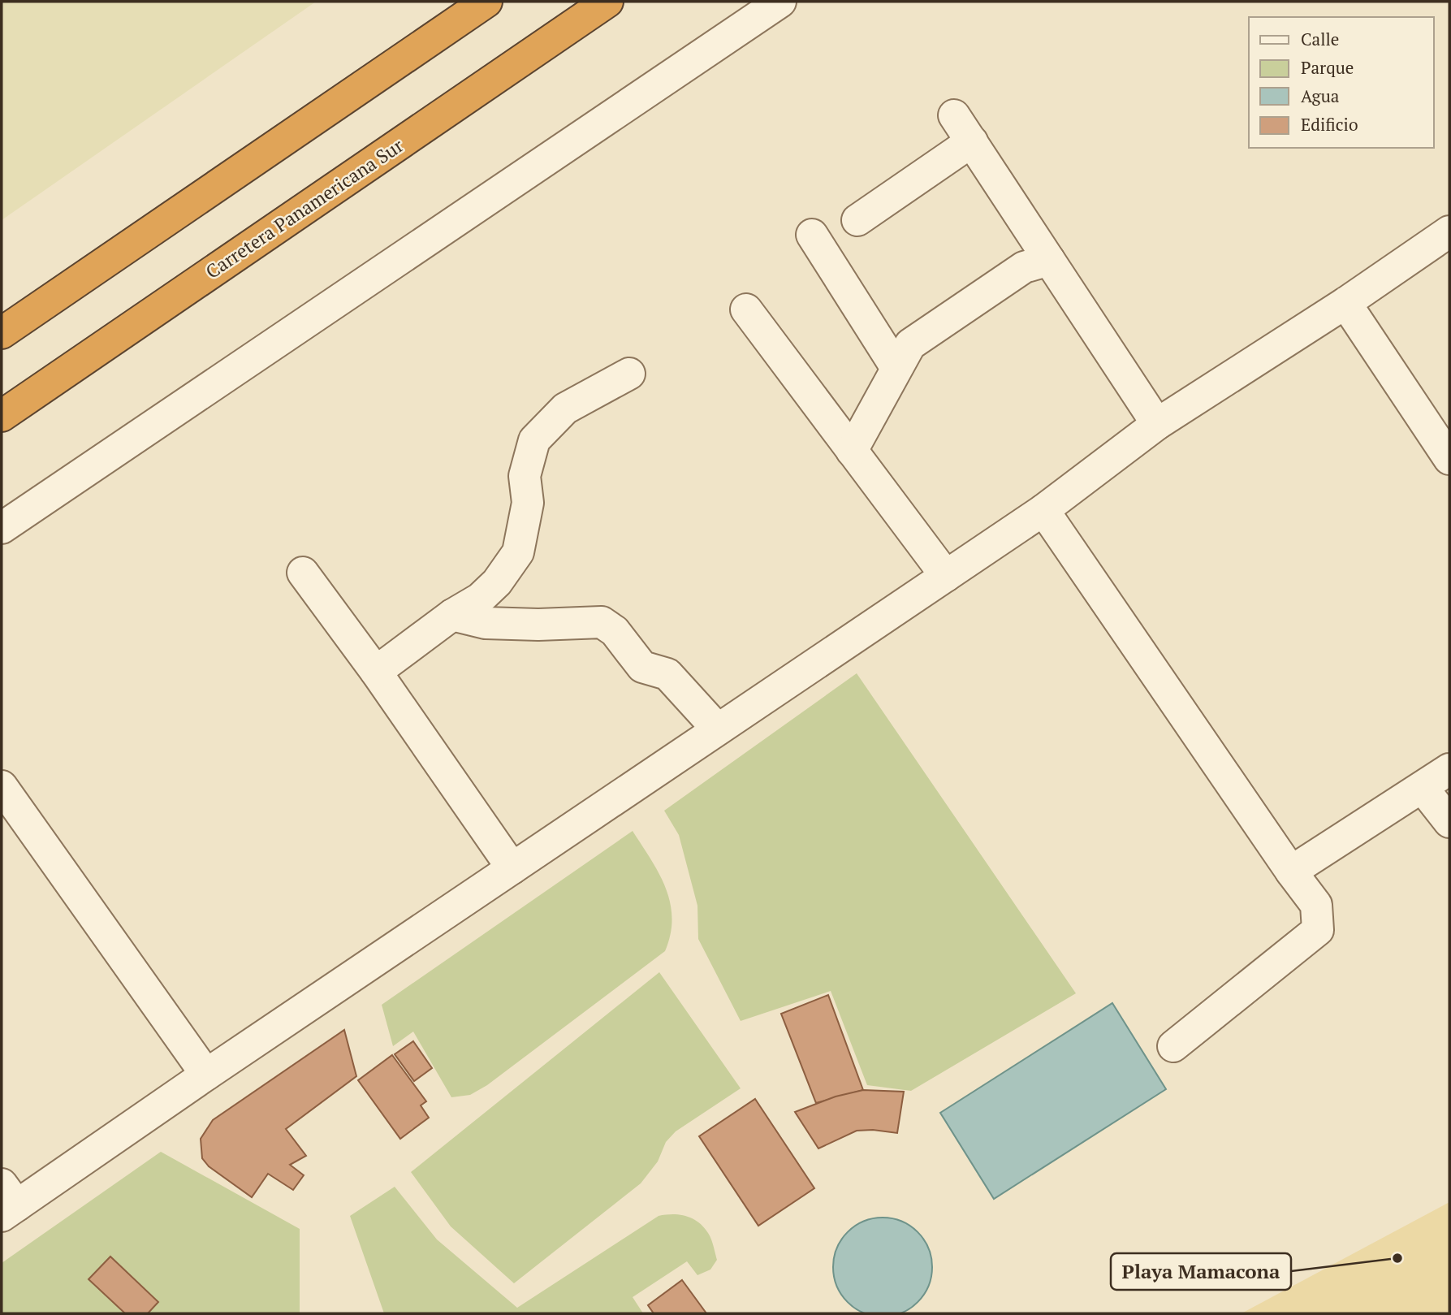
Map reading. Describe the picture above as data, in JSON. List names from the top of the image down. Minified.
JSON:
{"streets":{"highway":["Carretera Panamericana Sur"]},"places":["Playa Mamacona"],"legend":["Calle","Parque","Agua","Edificio"]}
